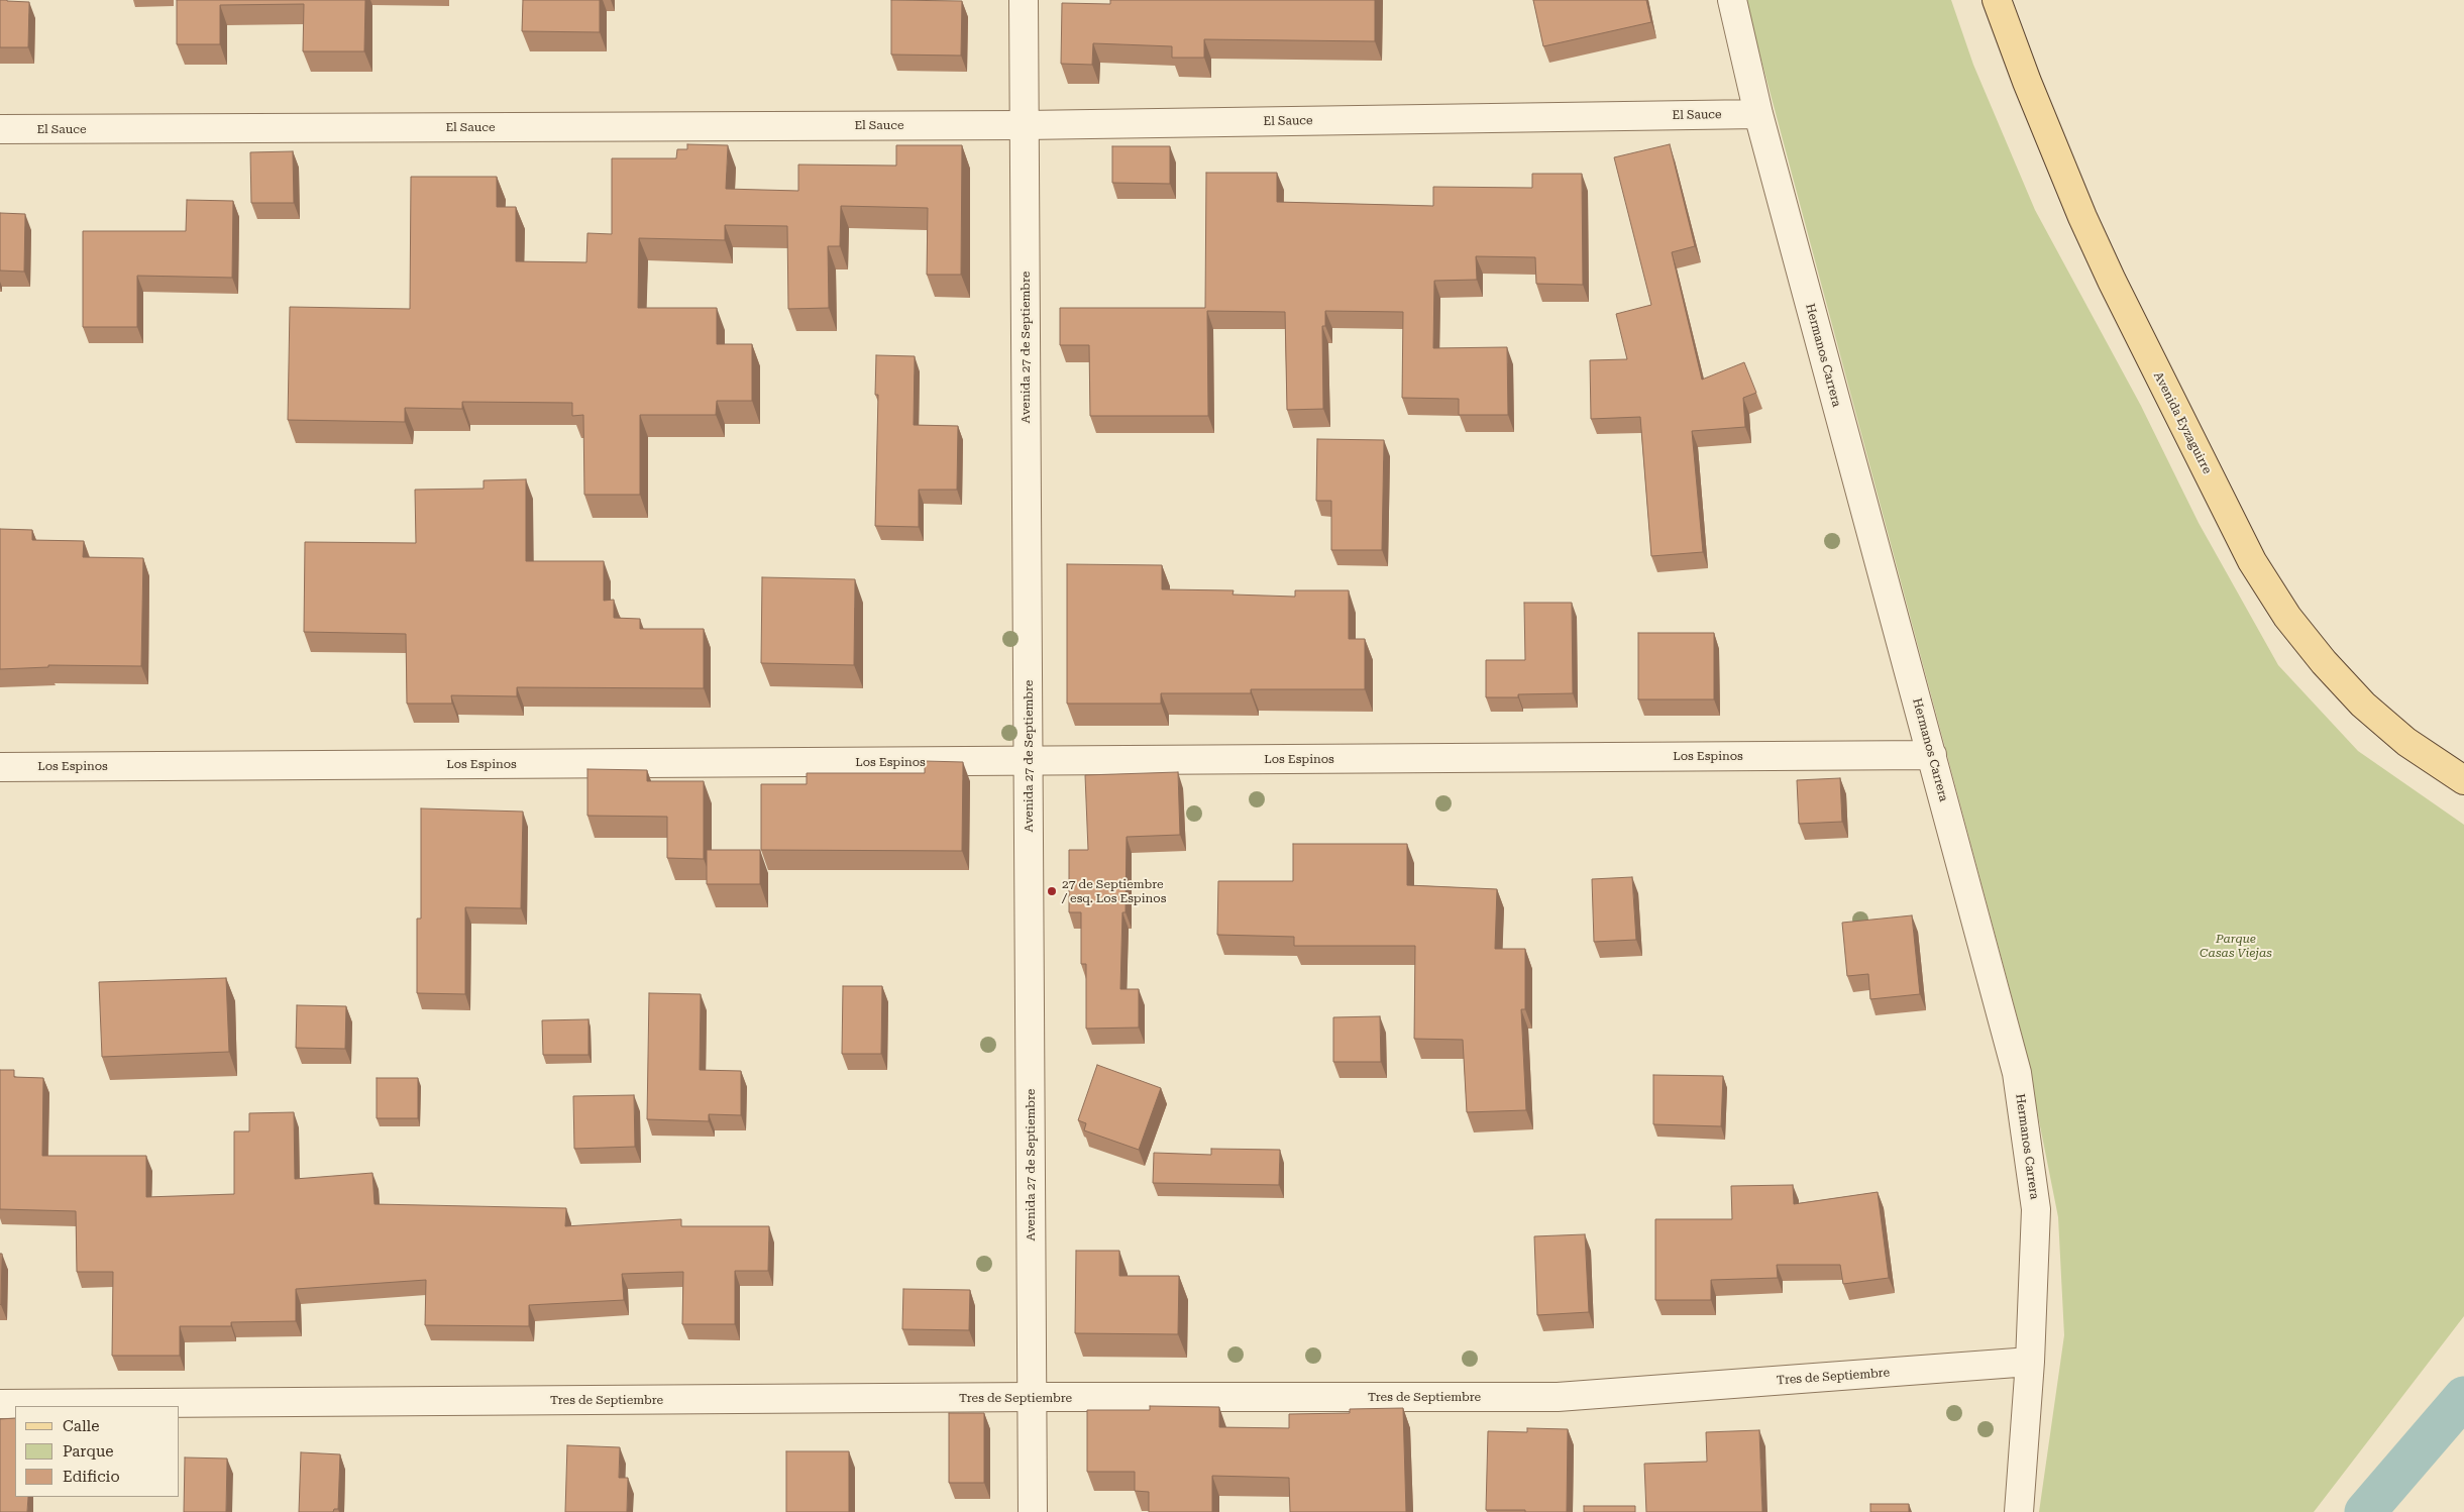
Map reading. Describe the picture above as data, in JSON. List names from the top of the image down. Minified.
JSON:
{"streets":{"main road":["Avenida Eyzaguirre"],"street":["El Sauce","Avenida 27 de Septiembre","Hermanos Carrera","Los Espinos","Tres de Septiembre"]},"crossings":[["El Sauce","Avenida 27 de Septiembre"],["El Sauce","Hermanos Carrera"],["Avenida 27 de Septiembre","Los Espinos"],["Avenida 27 de Septiembre","Tres de Septiembre"],["Hermanos Carrera","Los Espinos"],["Hermanos Carrera","Tres de Septiembre"]],"parks":["Parque Casas Viejas"],"places":["27 de Septiembre / esq. Los Espinos"],"legend":["Calle","Parque","Edificio"]}
